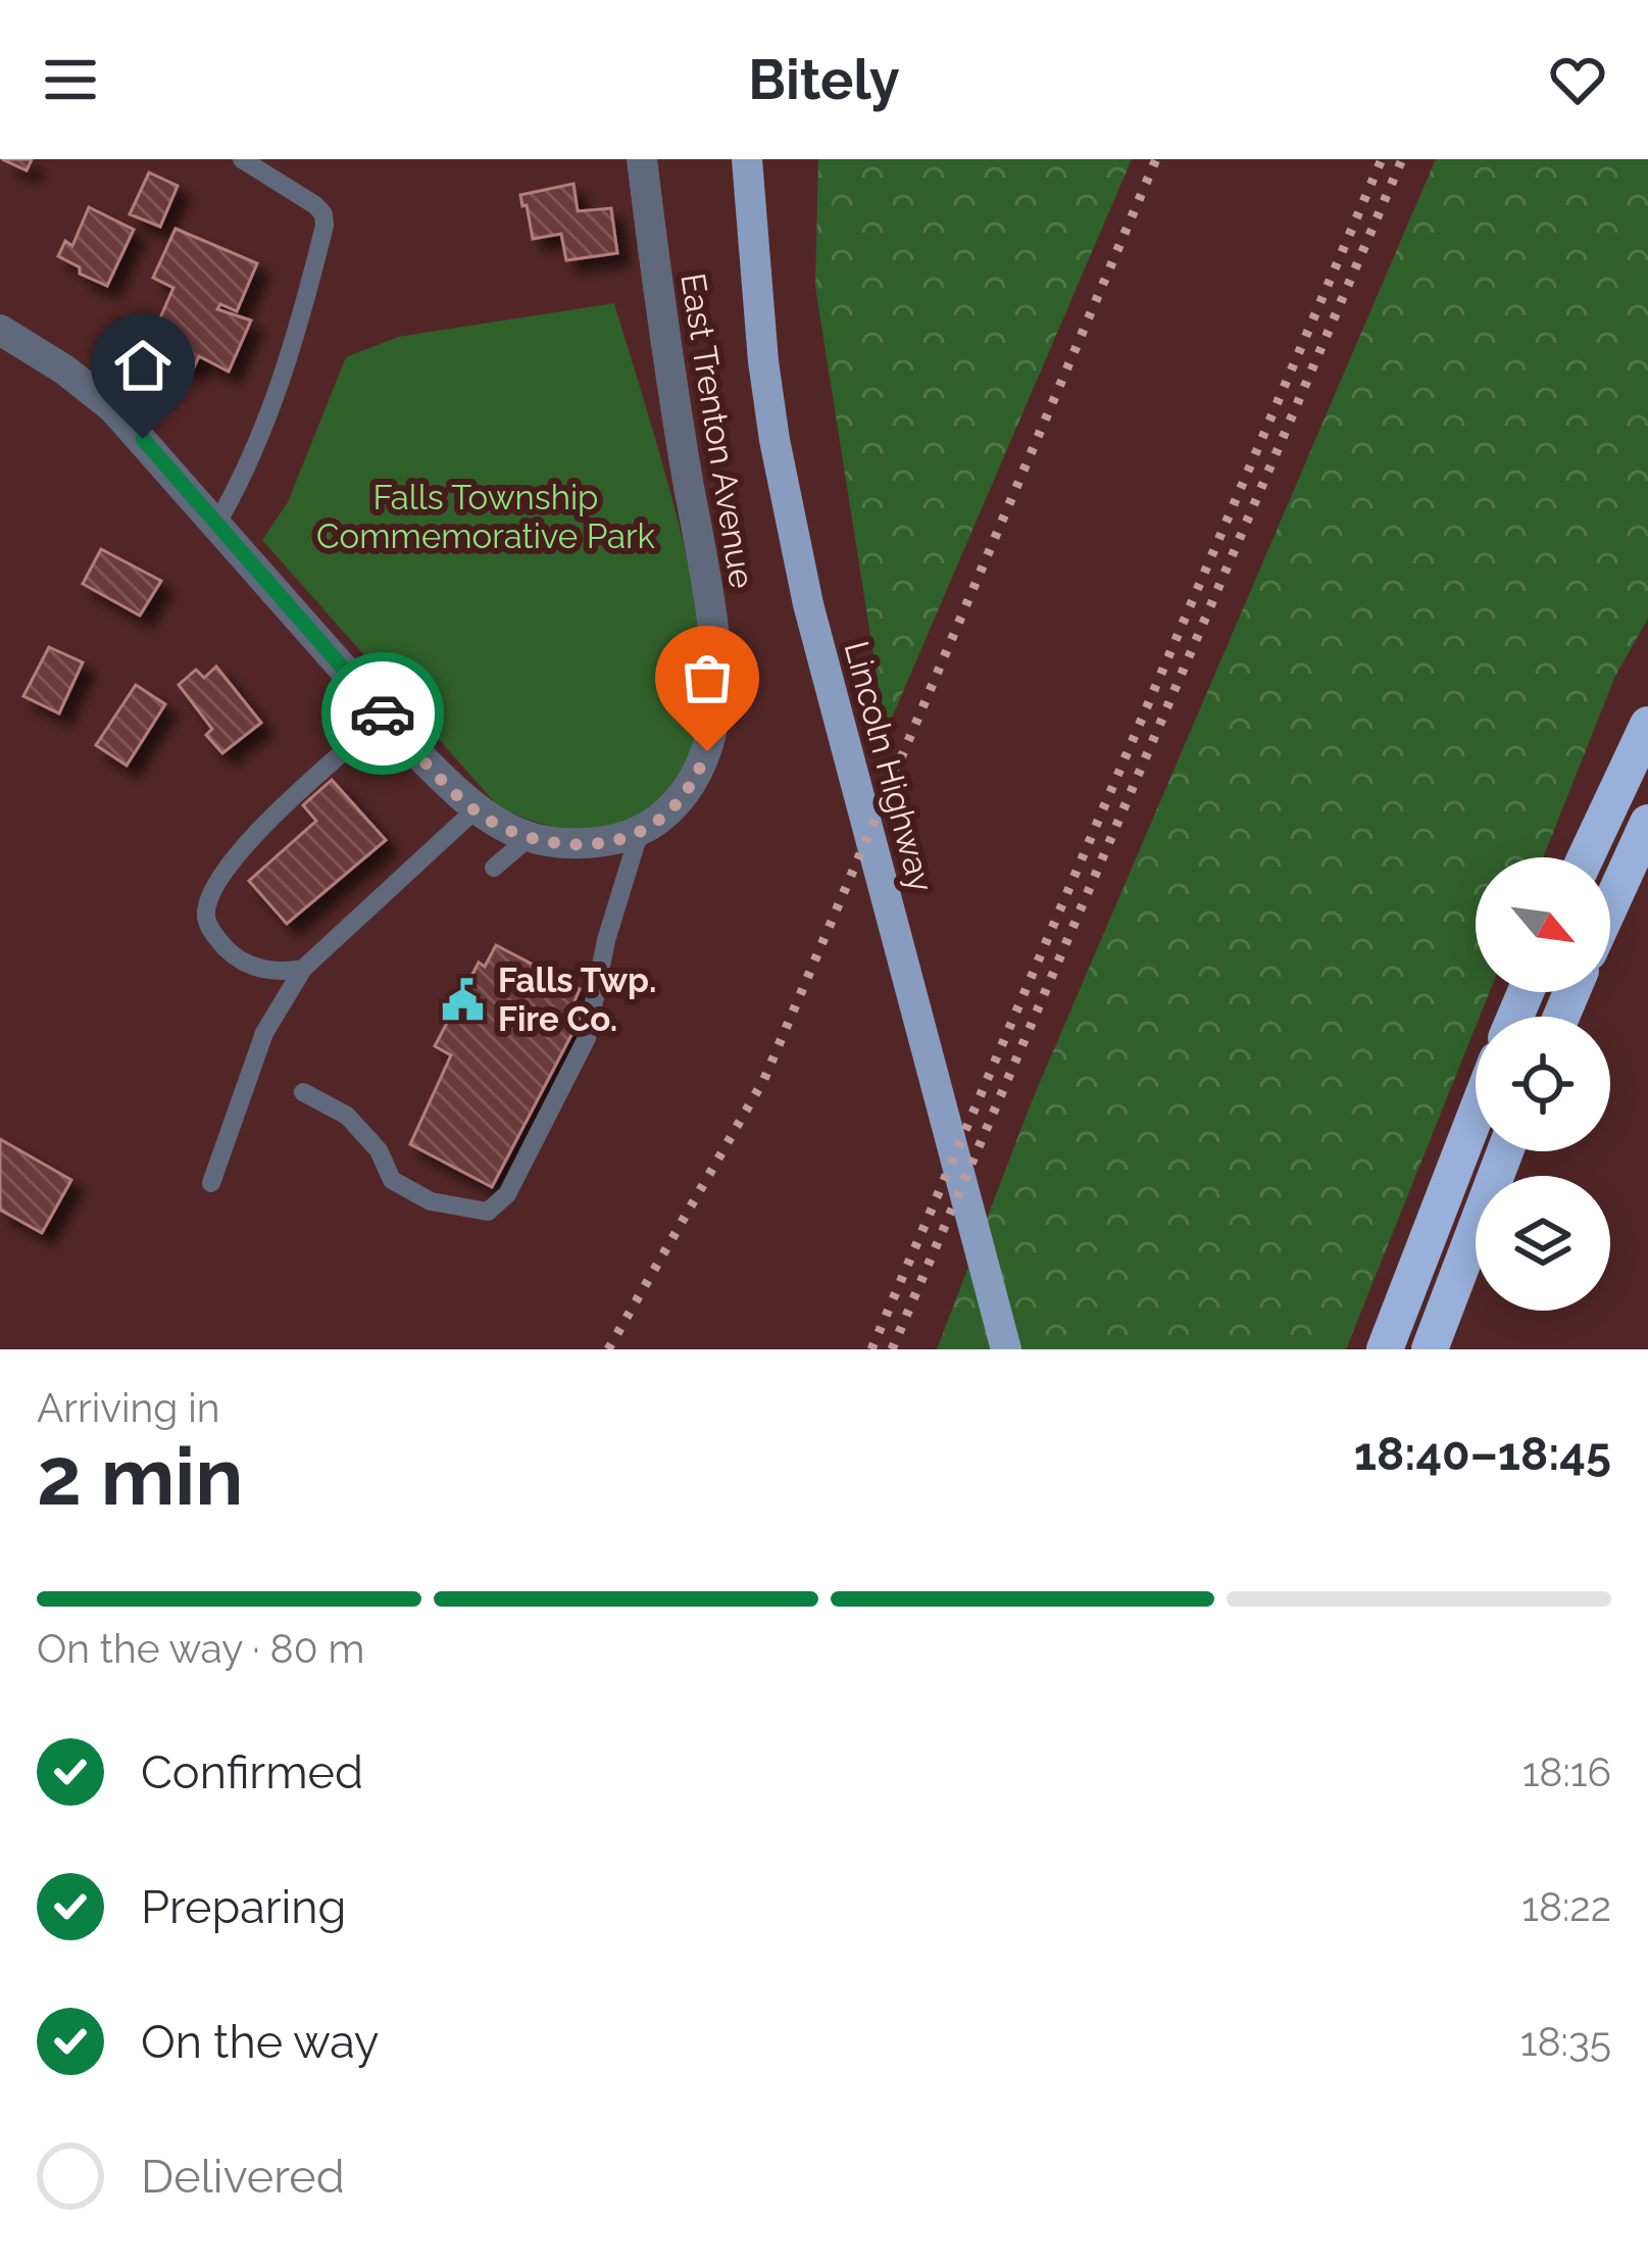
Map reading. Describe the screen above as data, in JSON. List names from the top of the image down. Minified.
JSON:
{"streets":{"main road":["Lincoln Highway"],"street":["East Trenton Avenue"]},"parks":["Falls Township Commemorative Park"],"places":{"public building":["Falls Twp. Fire Co."]},"north":"bottom right","page":{"header":"Bitely","heading":["2 min","Arriving in","18:40–18:45"],"bar":"On the way · 80 m","list":[["Confirmed","18:16"],["Preparing","18:22"],["On the way","18:35"],"Delivered"]}}
